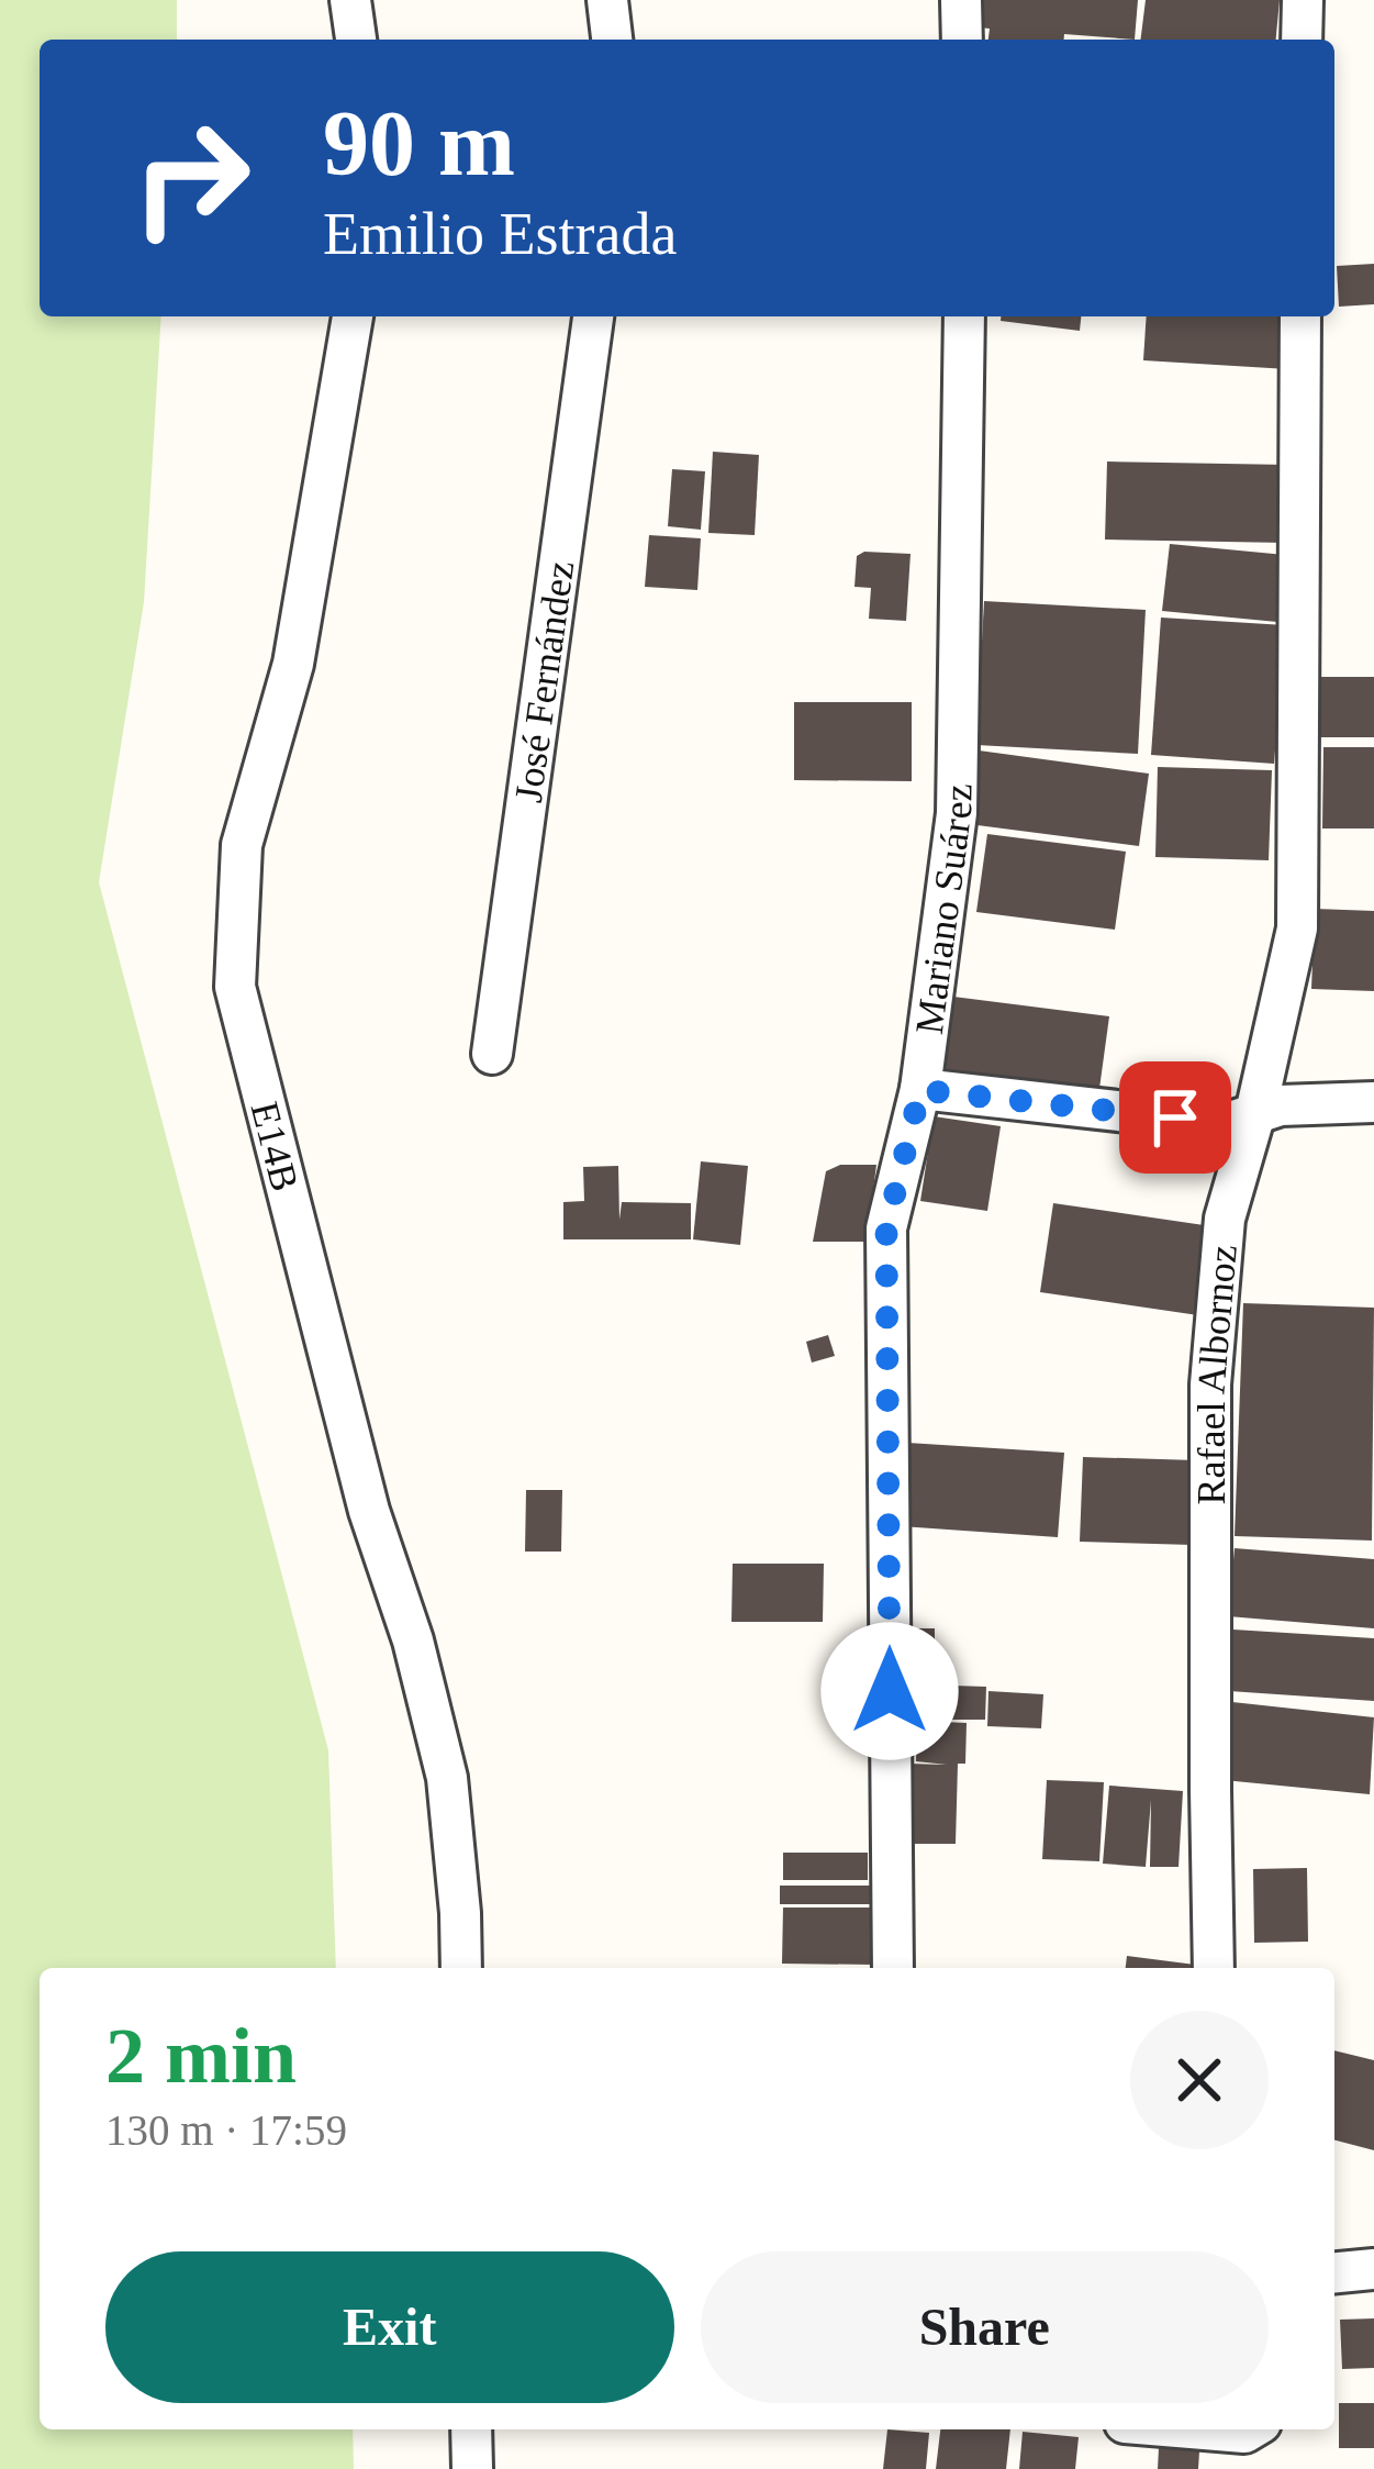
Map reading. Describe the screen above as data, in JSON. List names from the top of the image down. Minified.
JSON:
{"streets":{"street":["José Fernández","Mariano Suárez","E14B","Rafael Albornoz"]},"page":{"turn":["90 m","Emilio Estrada"],"heading":["2 min","130 m · 17:59"],"buttons":["Exit","Share"]}}
